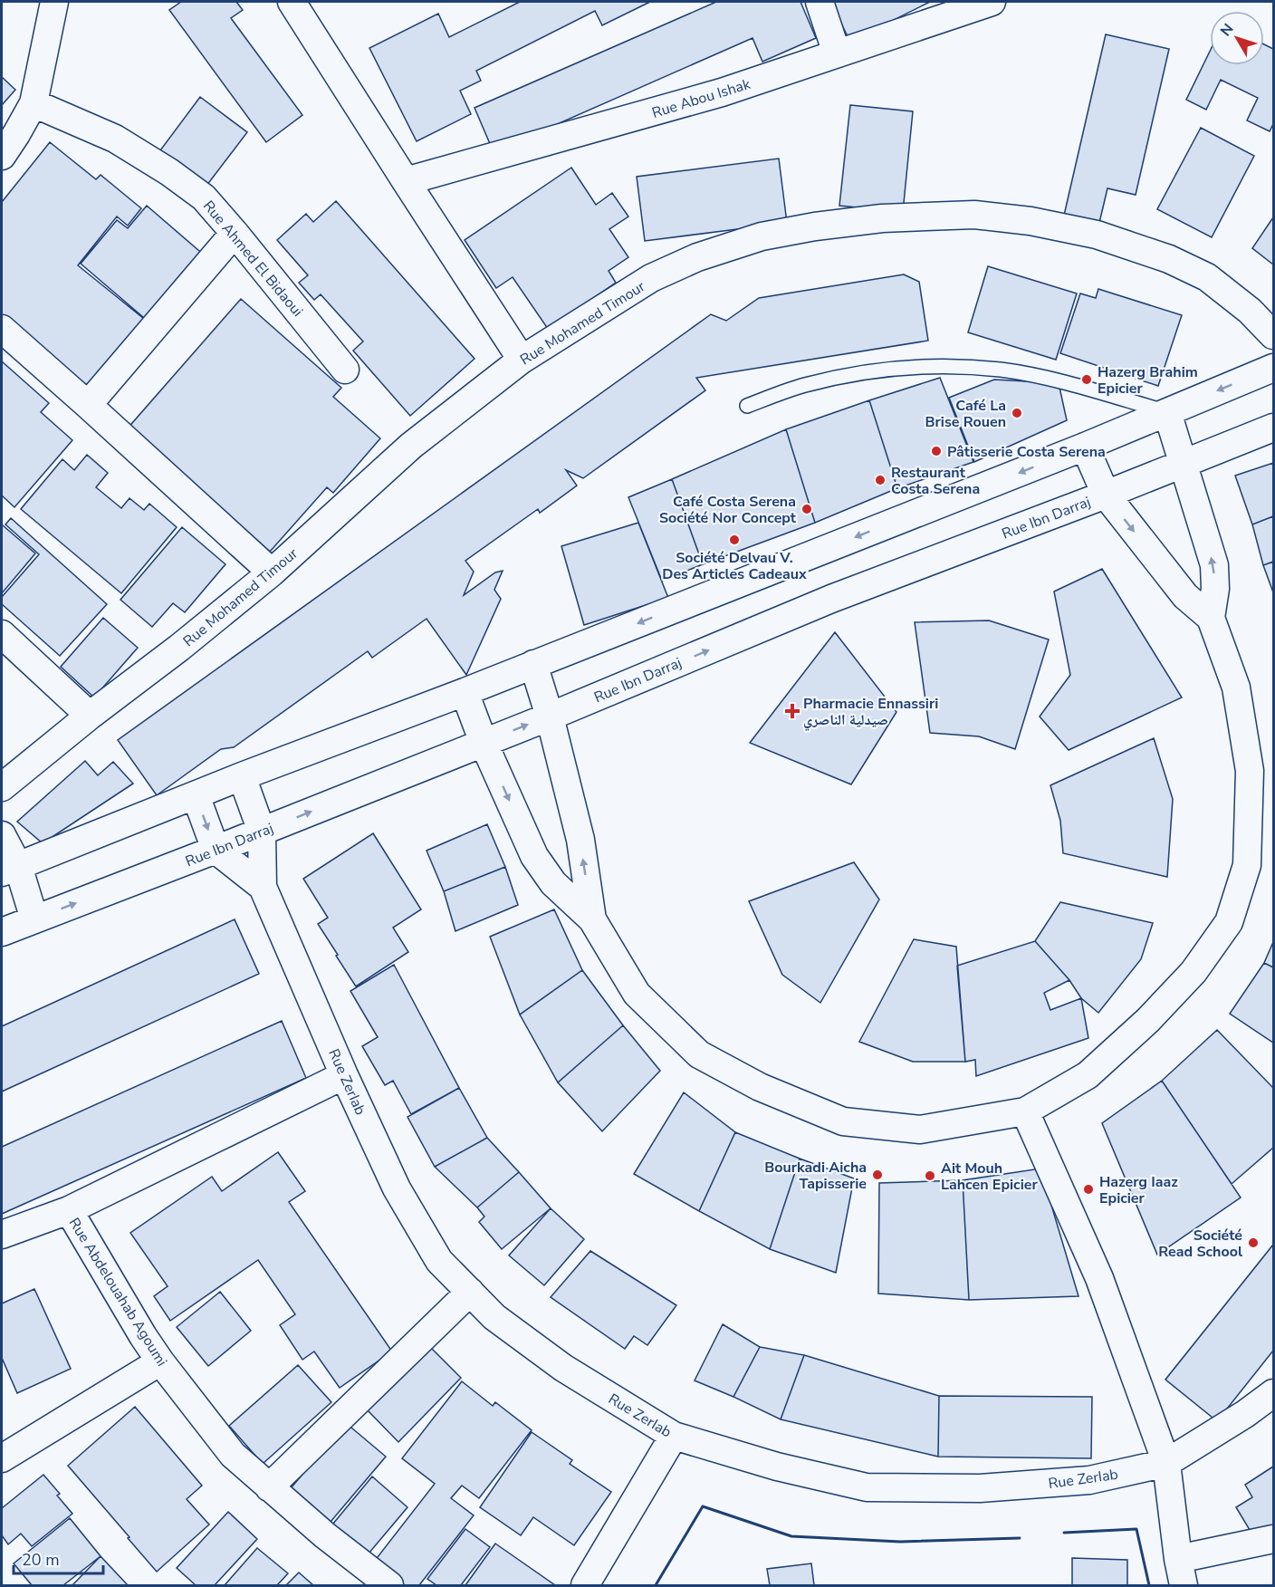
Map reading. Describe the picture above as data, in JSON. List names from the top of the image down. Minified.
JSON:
{"streets":{"street":["Rue Abou Ishak","Rue Ahmed El Bidaoui","Rue Mohamed Timour","Rue Ibn Darraj","Rue ZerIab","Rue Abdelouahab Agoumi"]},"crossings":[["Rue Ibn Darraj","Rue ZerIab"],["Rue ZerIab","Rue Abdelouahab Agoumi"]],"places":{"other":["Hazerg Brahim Epicier","Café La Brise Rouen","Pâtisserie Costa Serena","Restaurant Costa Serena","Café Costa Serena Société Nor Concept","Société Delvau V. Des Articles Cadeaux","Bourkadi Aicha Tapisserie","Ait Mouh Lahcen Epicier","Hazerg Iaaz Epicier","Société Read School"],"health":["Pharmacie Ennassiri صيدلية الناصري"]},"scale_bar":"20 m","north":"top left"}
